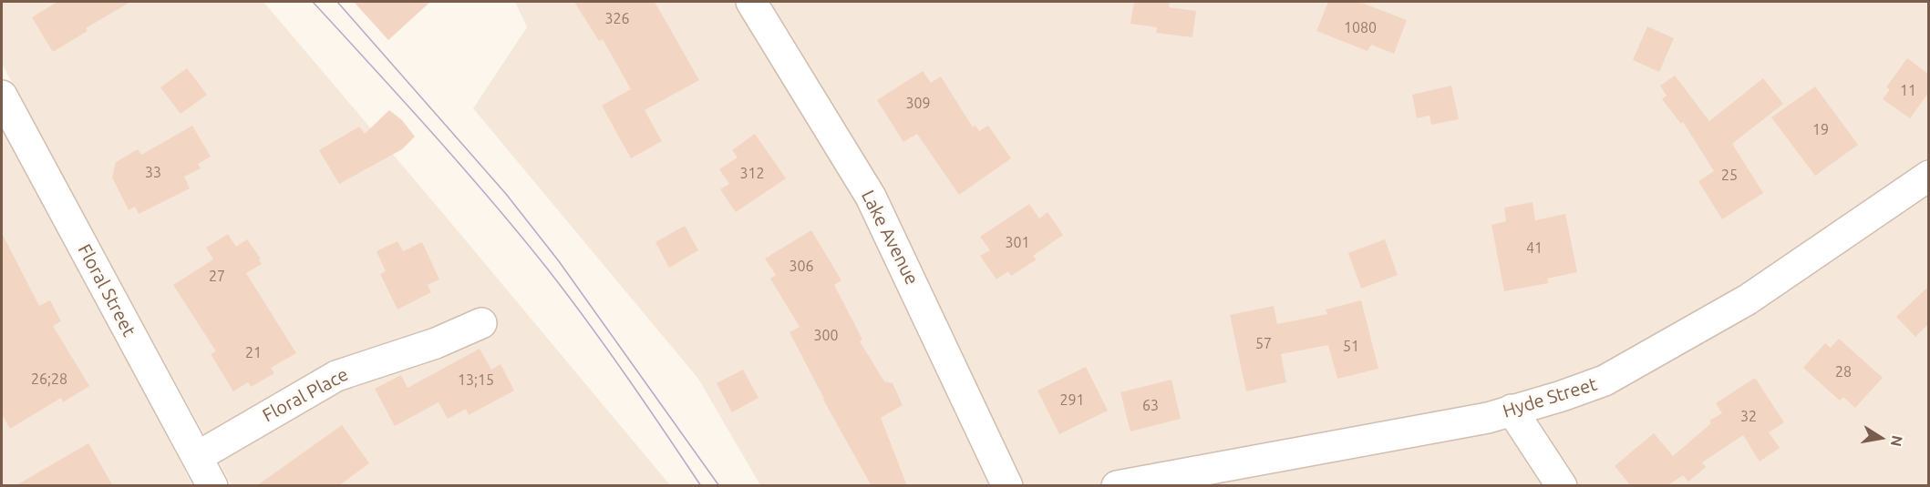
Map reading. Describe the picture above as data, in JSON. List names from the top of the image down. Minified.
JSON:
{"streets":{"street":["Lake Avenue","Floral Street","Floral Place","Hyde Street"]},"crossings":[["Floral Street","Floral Place"]],"house_numbers":["326","1080","11","309","19","33","312","25","301","41","306","27","300","57","51","21","28","26;28","13;15","291","63","32"],"north":"right"}
